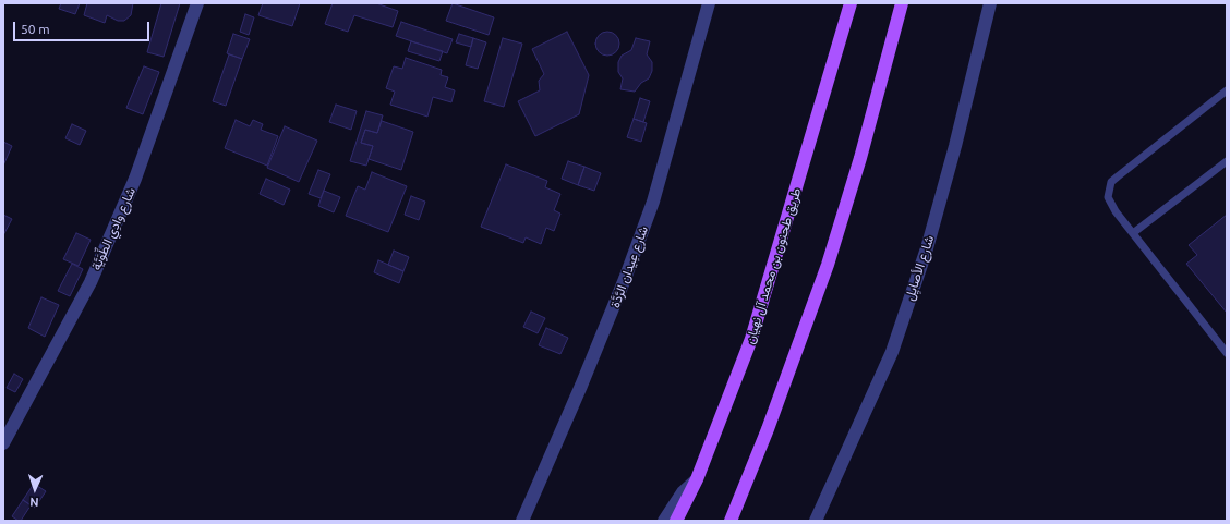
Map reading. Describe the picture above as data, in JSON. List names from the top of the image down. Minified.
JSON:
{"streets":{"main road":["طريق طحنون بن محمد آل نهيان"],"street":["شارع وادِي الطِّوَيَّة","شارع عِيدان الرَّدَّة","شارع الأصايِل"]},"scale_bar":"50 m","north":"bottom"}
